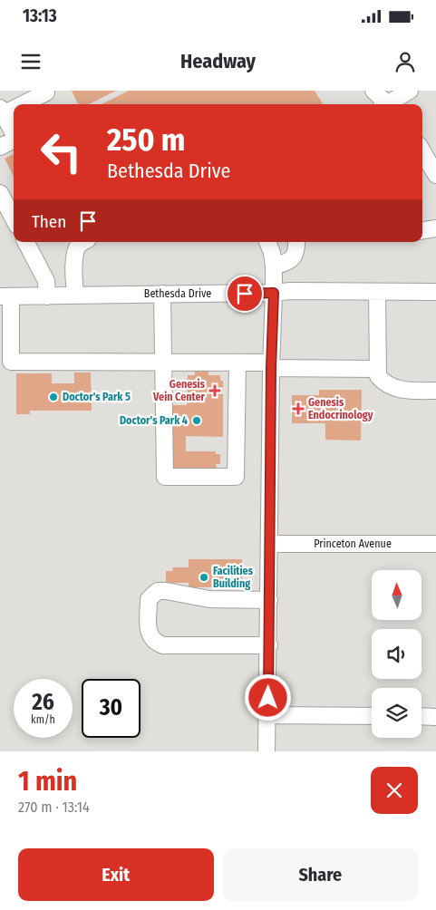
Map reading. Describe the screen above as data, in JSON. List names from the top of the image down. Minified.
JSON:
{"streets":{"street":["Bethesda Drive","Princeton Avenue"]},"places":{"health":["Genesis Vein Center","Genesis Endocrinology"],"other":["Doctor's Park 5","Doctor's Park 4","Facilities Building"]},"north":"top","page":{"status":"13:13","header":"Headway","turn":["250 m","Bethesda Drive"],"then":"Then","speed":"26 km/h","limit":"30","heading":["1 min","270 m · 13:14"],"buttons":["Exit","Share"]}}
